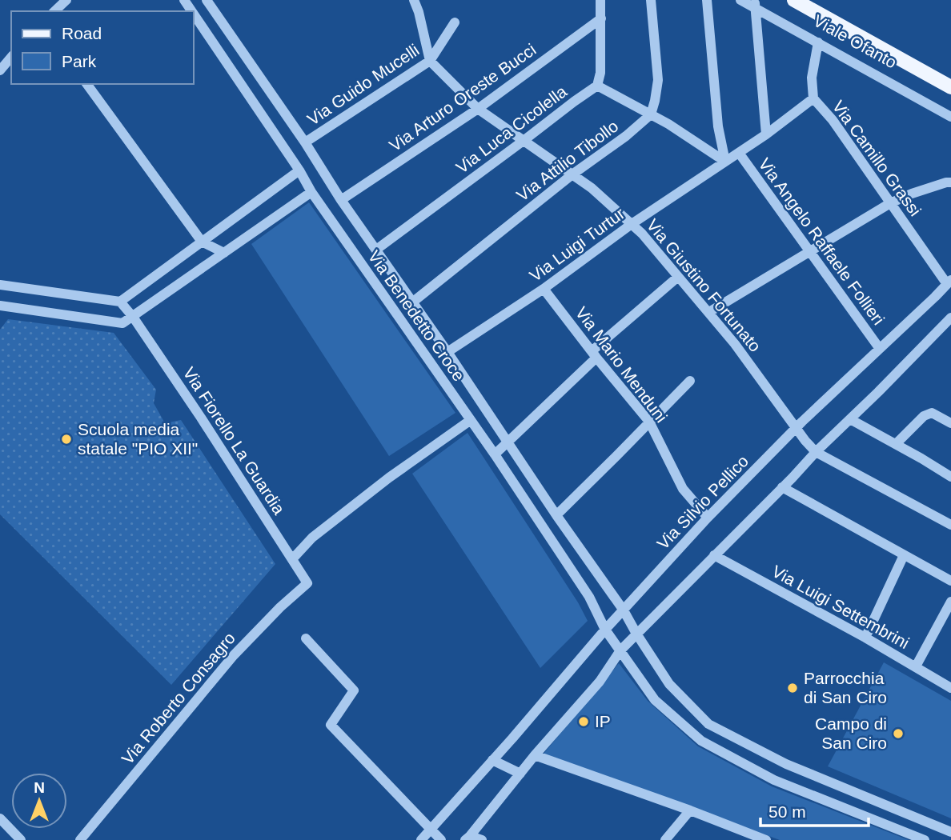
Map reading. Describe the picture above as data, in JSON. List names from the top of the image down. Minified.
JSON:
{"streets":{"main road":["Viale Ofanto"],"street":["Via Guido Mucelli","Via Arturo Oreste Bucci","Via Luca Cicolella","Via Camillo Grassi","Via Attilio Tibollo","Via Angelo Raffaele Follieri","Via Luigi Turtur","Via Giustino Fortunato","Via Benedetto Croce","Via Mario Menduni","Via Fiorello La Guardia","Via Silvio Pellico","Via Luigi Settembrini","Via Roberto Consagro"]},"crossings":[["Viale Ofanto","Via Camillo Grassi"],["Via Guido Mucelli","Via Giustino Fortunato"],["Via Guido Mucelli","Via Benedetto Croce"],["Via Arturo Oreste Bucci","Via Giustino Fortunato"],["Via Arturo Oreste Bucci","Via Benedetto Croce"],["Via Luca Cicolella","Via Giustino Fortunato"],["Via Luca Cicolella","Via Benedetto Croce"],["Via Camillo Grassi","Via Luigi Turtur"],["Via Camillo Grassi","Via Silvio Pellico"],["Via Attilio Tibollo","Via Giustino Fortunato"],["Via Attilio Tibollo","Via Benedetto Croce"],["Via Angelo Raffaele Follieri","Via Luigi Turtur"],["Via Angelo Raffaele Follieri","Via Silvio Pellico"],["Via Luigi Turtur","Via Giustino Fortunato"],["Via Luigi Turtur","Via Benedetto Croce"],["Via Luigi Turtur","Via Mario Menduni"],["Via Giustino Fortunato","Via Silvio Pellico"],["Via Benedetto Croce","Via Silvio Pellico"],["Via Mario Menduni","Via Silvio Pellico"],["Via Fiorello La Guardia","Via Roberto Consagro"]],"places":["Scuola media statale \"PIO XII\"","Parrocchia di San Ciro","IP","Campo di San Ciro"],"legend":["Road","Park"],"scale_bar":"50 m","north":"top"}
